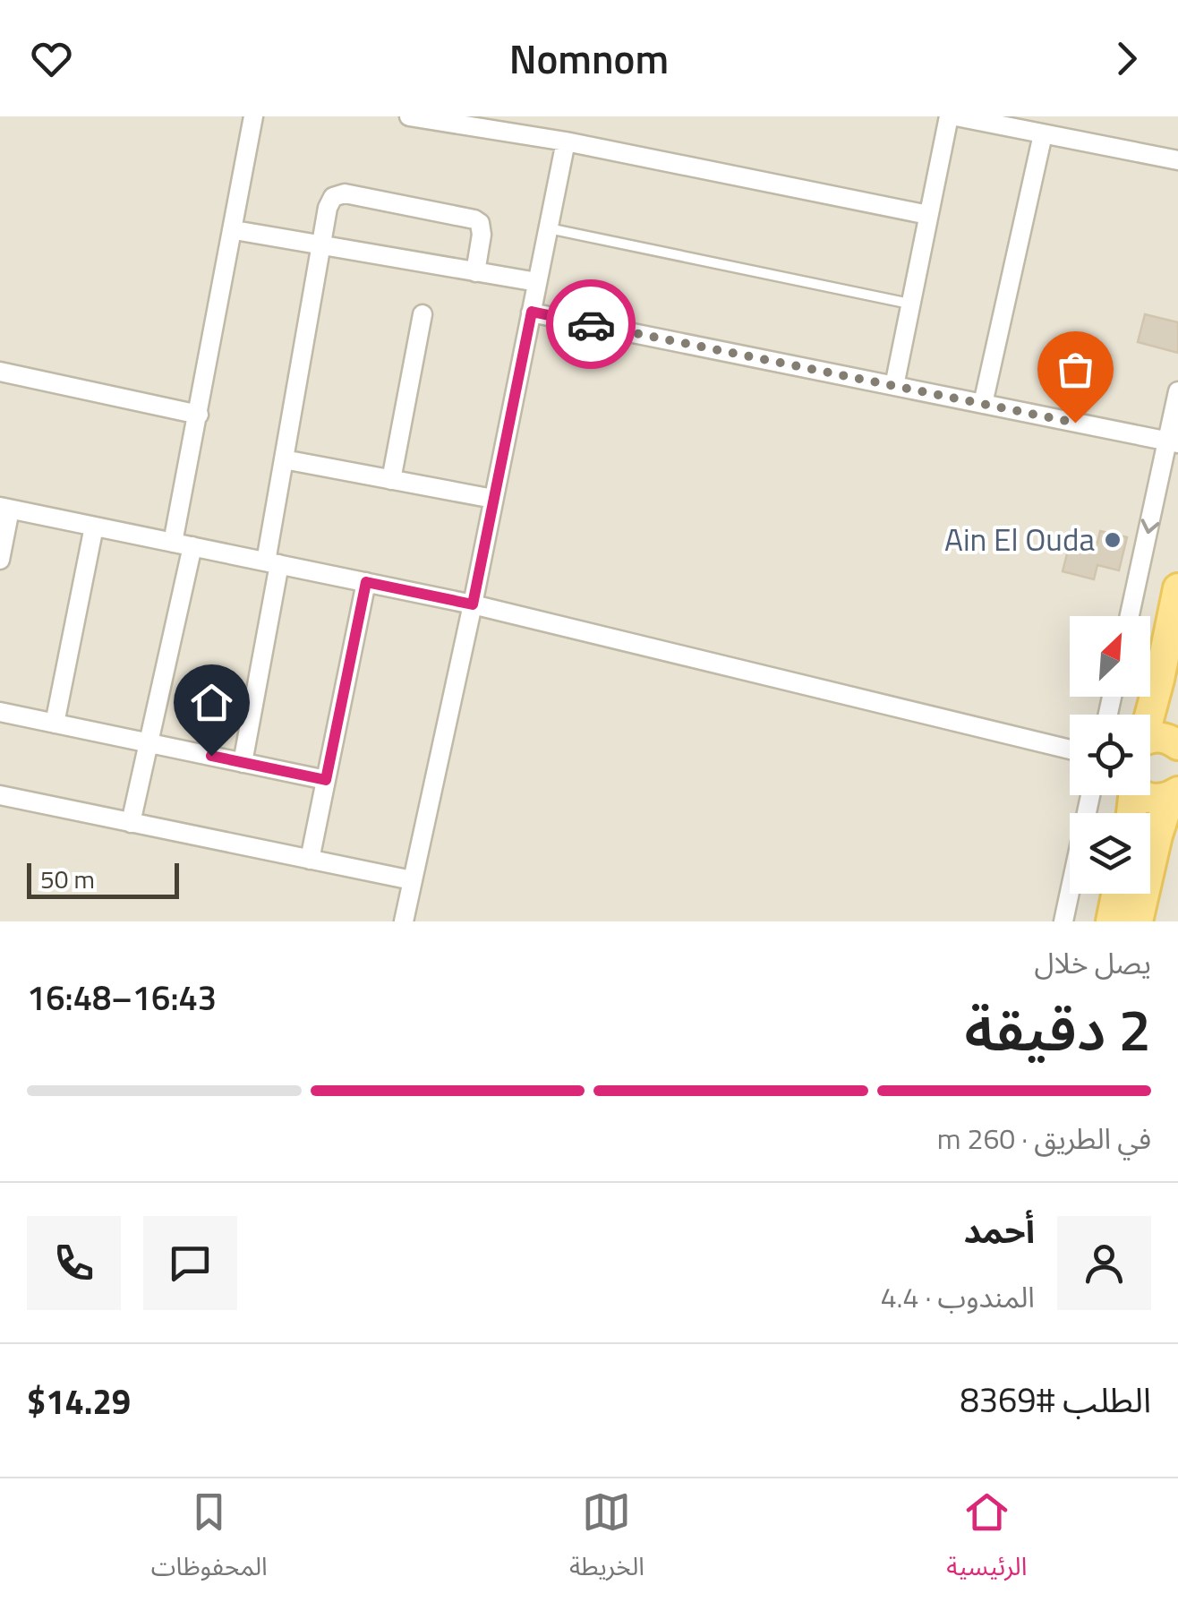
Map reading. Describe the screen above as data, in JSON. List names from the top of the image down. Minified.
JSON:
{"places":["Ain El Ouda"],"scale_bar":"50 m","north":"top right","page":{"header":"Nomnom","scale":"50 m","heading":["2 دقيقة","يصل خلال","16:43–16:48"],"panel":["أحمد","المندوب · 4.4","الطلب #8369","$14.29"],"bar":"في الطريق · 260 m","tabs":["الرئيسية","الخريطة","المحفوظات"]}}
